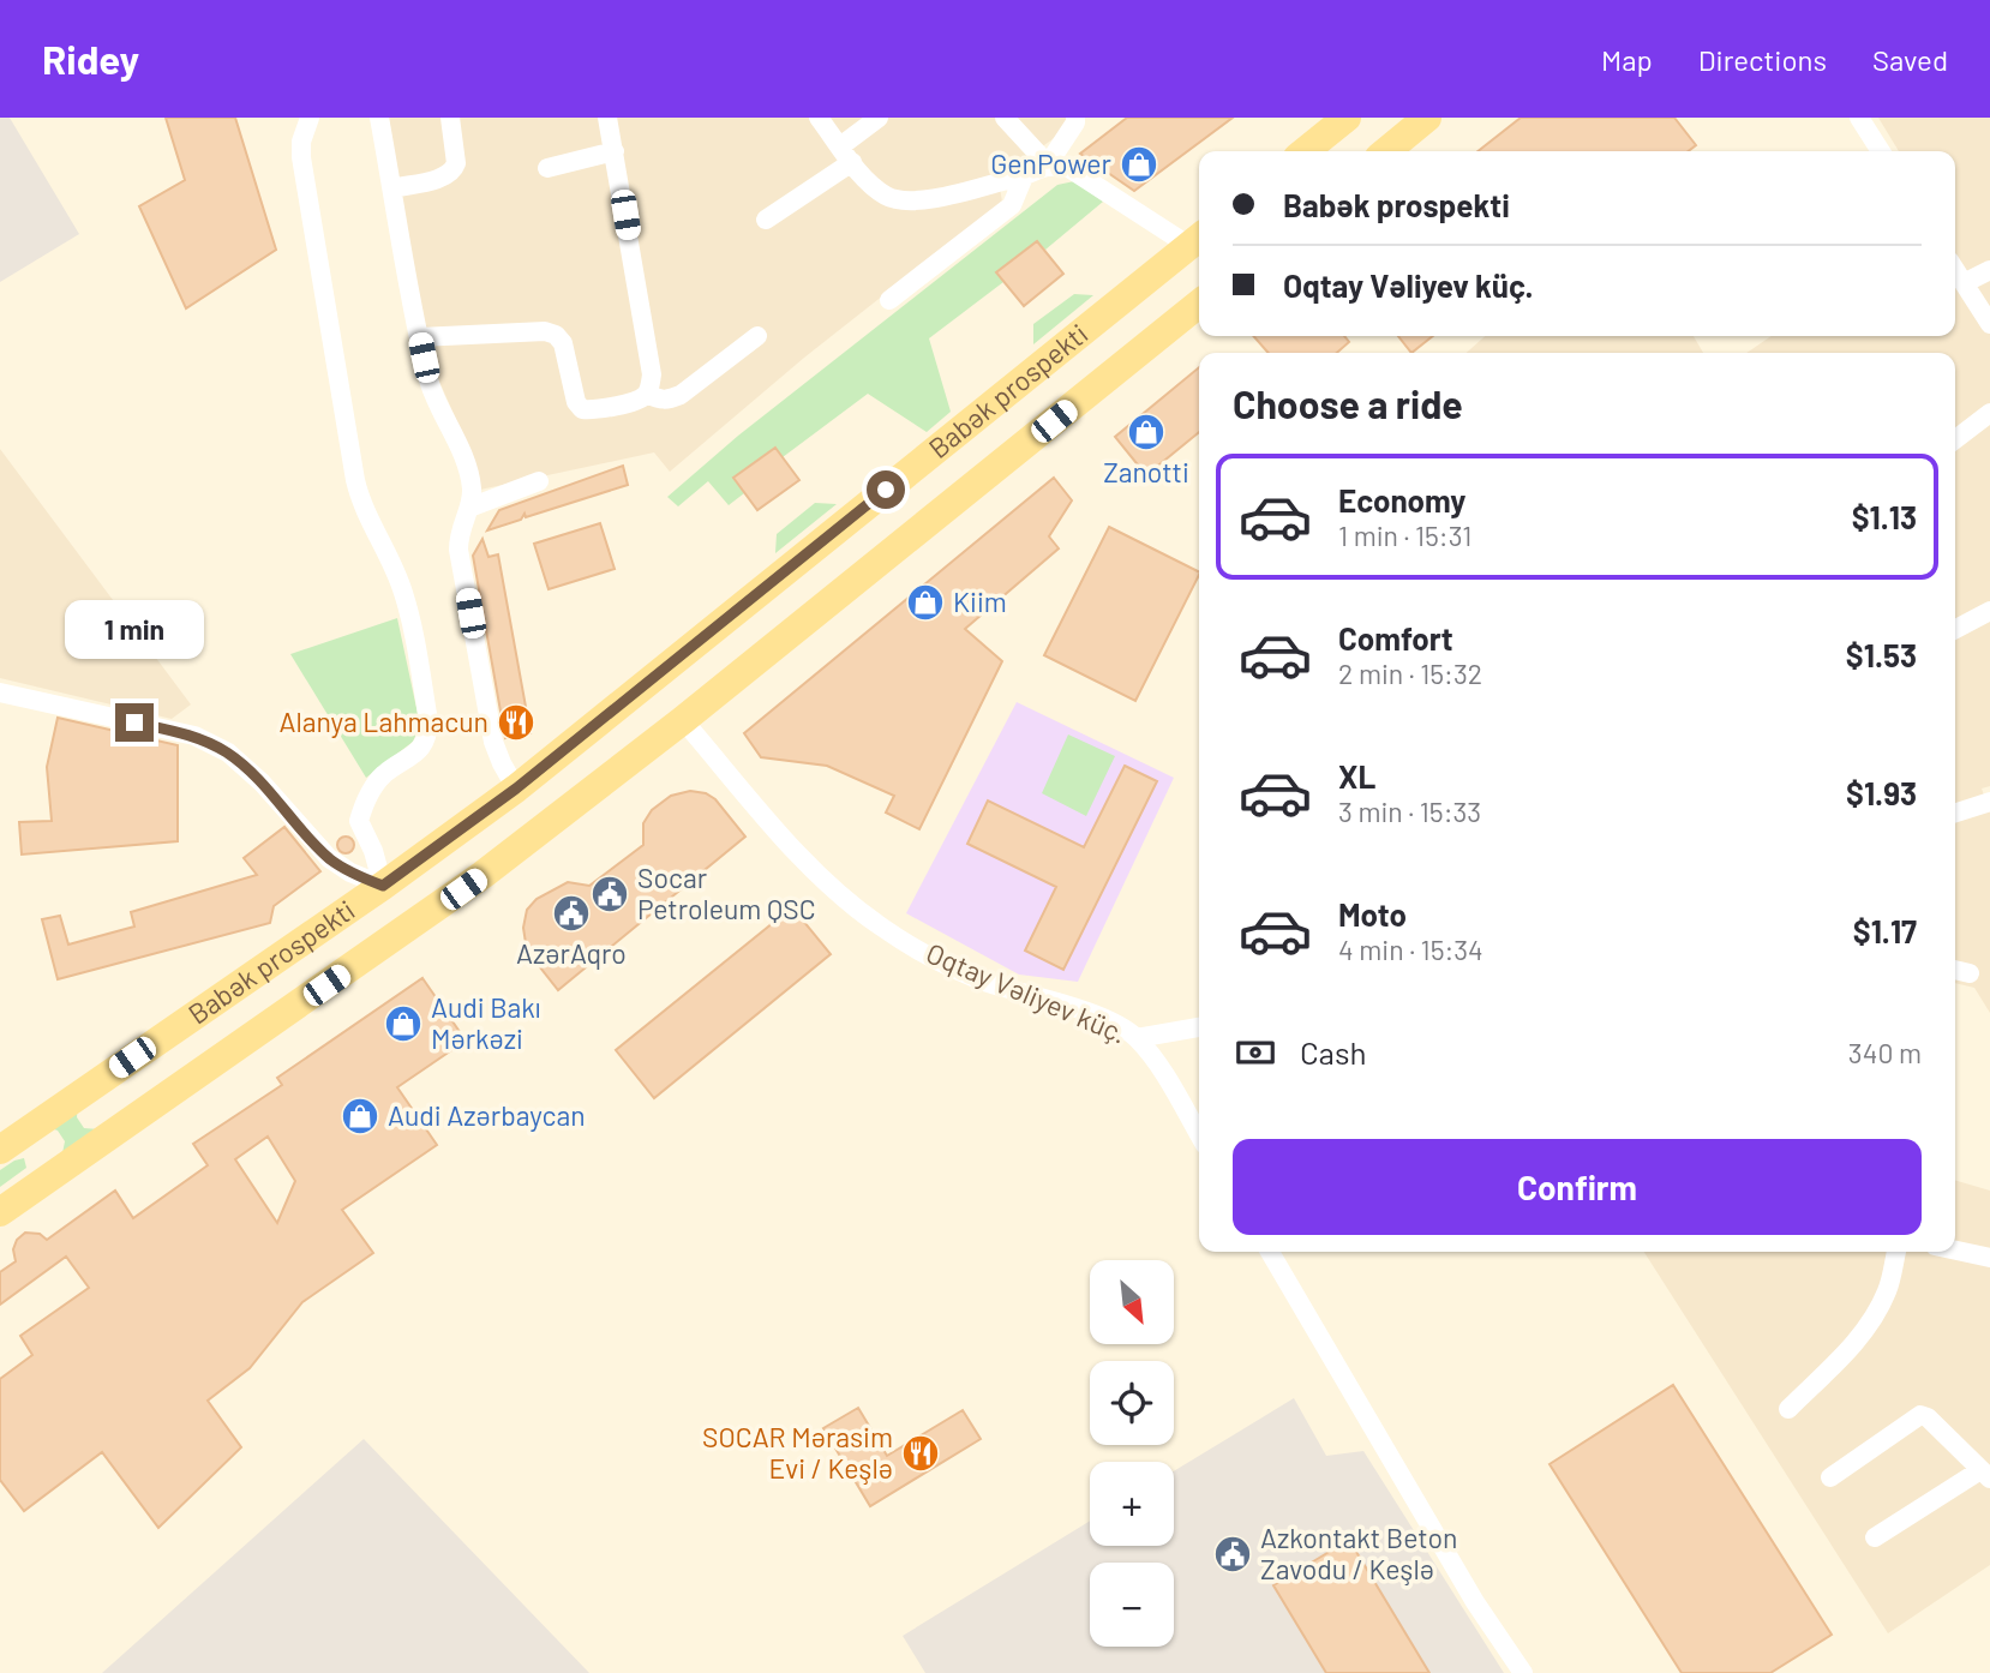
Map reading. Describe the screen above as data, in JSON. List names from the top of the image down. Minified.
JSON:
{"streets":{"main road":["Babək prospekti"],"street":["Oqtay Vəliyev küç."]},"crossings":[["Babək prospekti","Oqtay Vəliyev küç."]],"places":{"shop":["GenPower","Zanotti","Kiim","Audi Bakı Mərkəzi","Audi Azərbaycan"],"restaurant":["Alanya Lahmacun","SOCAR Mərasim Evi / Keşlə"],"public building":["Socar Petroleum QSC","AzərAqro","Azkontakt Beton Zavodu / Keşlə"]},"north":"bottom right","page":{"header":"Ridey","nav":["Map","Directions","Saved"],"banner":["Babək prospekti","Oqtay Vəliyev küç."],"heading":"Choose a ride","list":[{"name":"Economy","note":"1 min · 15:31","value":"$1.13"},{"name":"Comfort","note":"2 min · 15:32","value":"$1.53"},{"name":"XL","note":"3 min · 15:33","value":"$1.93"},{"name":"Moto","note":"4 min · 15:34","value":"$1.17"}],"bubble":"1 min","pay":["Cash","340 m"],"buttons":"Confirm","map_buttons":["+","−"]}}
